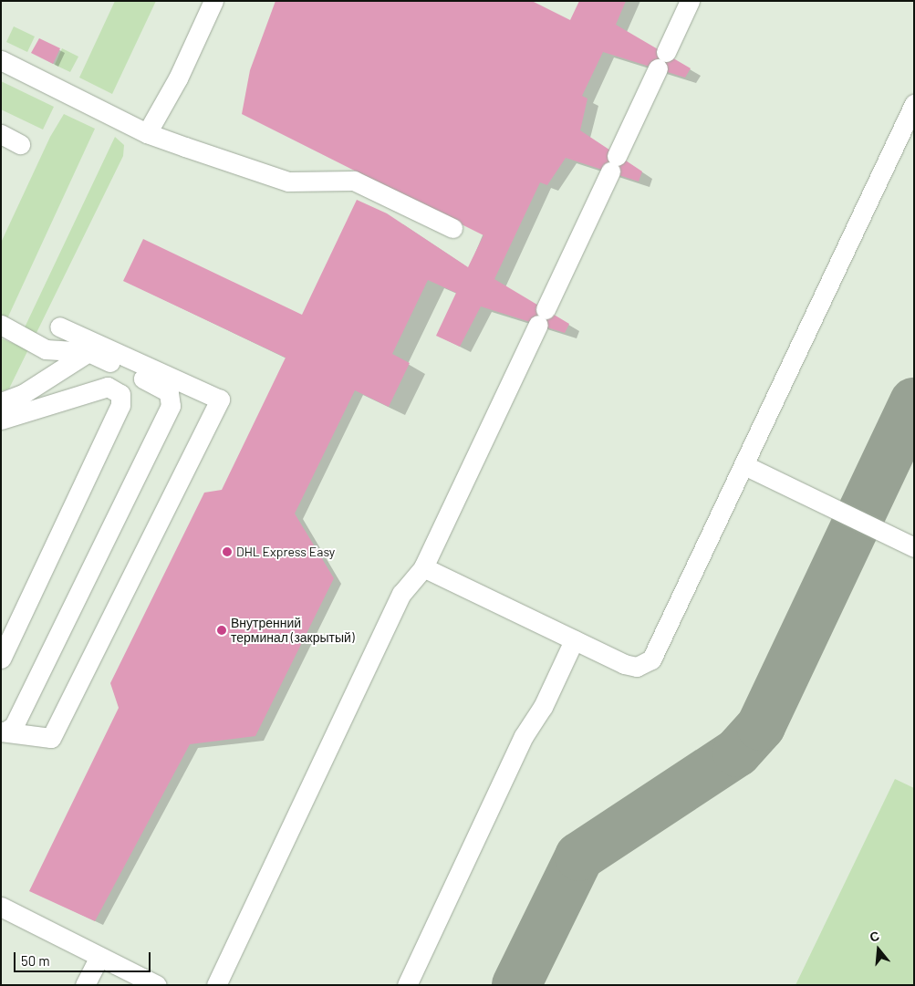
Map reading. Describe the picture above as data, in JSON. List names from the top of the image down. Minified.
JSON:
{"places":["DHL Express Easy","Внутренний терминал (закрытый)"],"scale_bar":"50 m","north":"top"}
